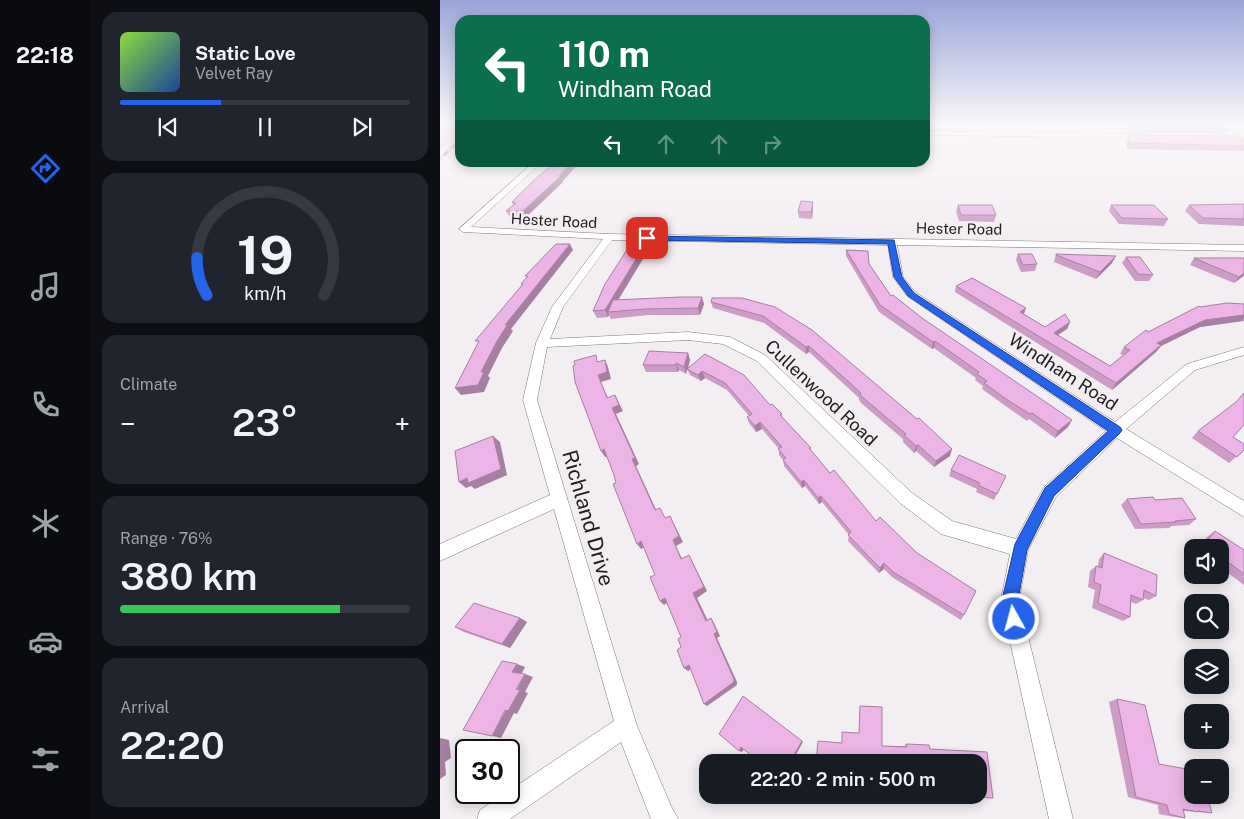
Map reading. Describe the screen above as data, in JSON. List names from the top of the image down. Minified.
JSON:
{"streets":{"street":["Hester Road","Windham Road","Cullenwood Road","Richland Drive"]},"crossings":[["Hester Road","Windham Road"],["Hester Road","Richland Drive"],["Cullenwood Road","Richland Drive"]],"page":{"tabs":"22:18","turn":["110 m","Windham Road"],"song":["Static Love","Velvet Ray"],"tile":["Climate",["Range · 76%","380 km"],["Arrival","22:20"]],"heat":["−","23°","+"],"map_buttons":["+","−"],"limit":"30","trip":"22:20 · 2 min · 500 m","gauge":["19","km/h"]}}
